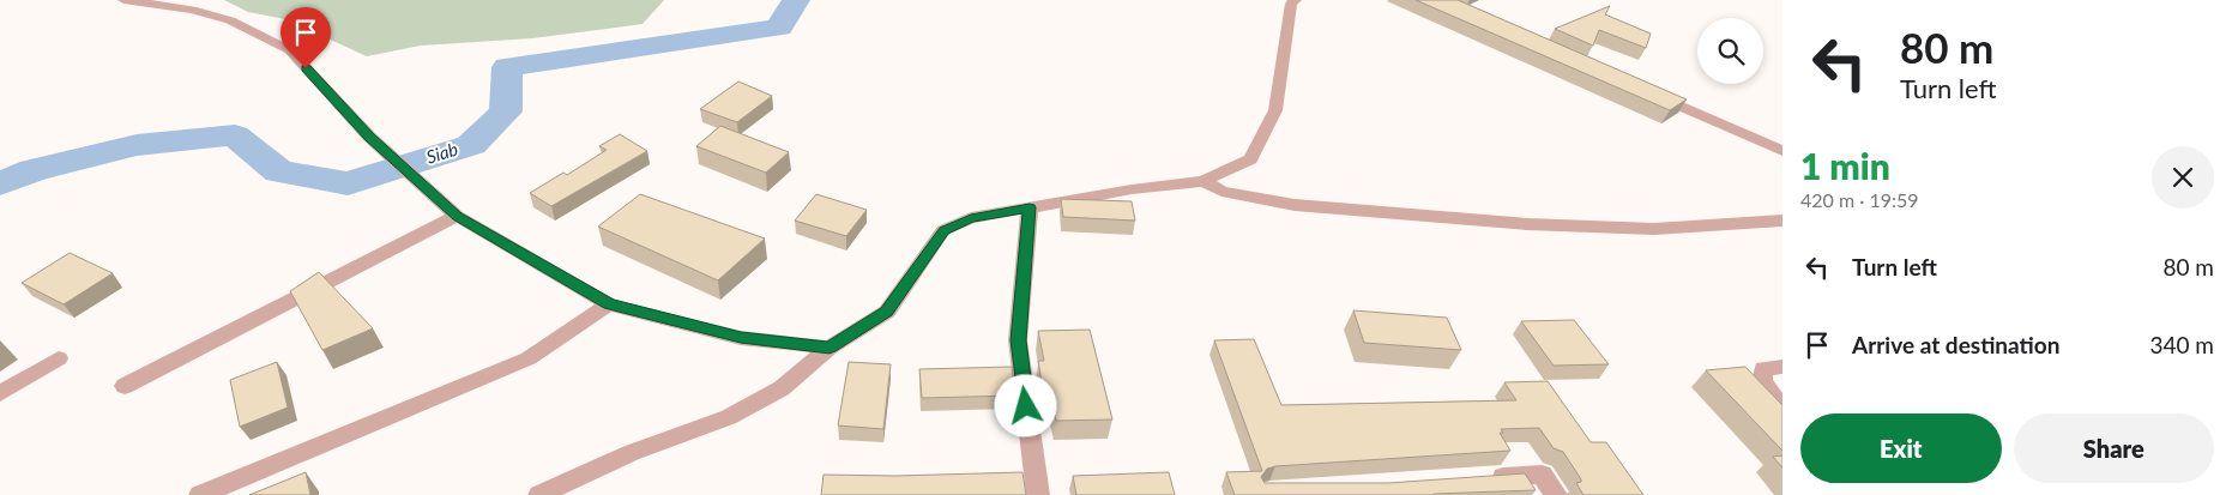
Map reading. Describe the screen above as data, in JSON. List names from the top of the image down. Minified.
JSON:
{"water":["Siab"],"page":{"turn":["80 m","Turn left"],"heading":["1 min","420 m · 19:59"],"list":[{"name":"Turn left","value":"80 m"},{"name":"Arrive at destination","value":"340 m"}],"buttons":["Exit","Share"]}}
